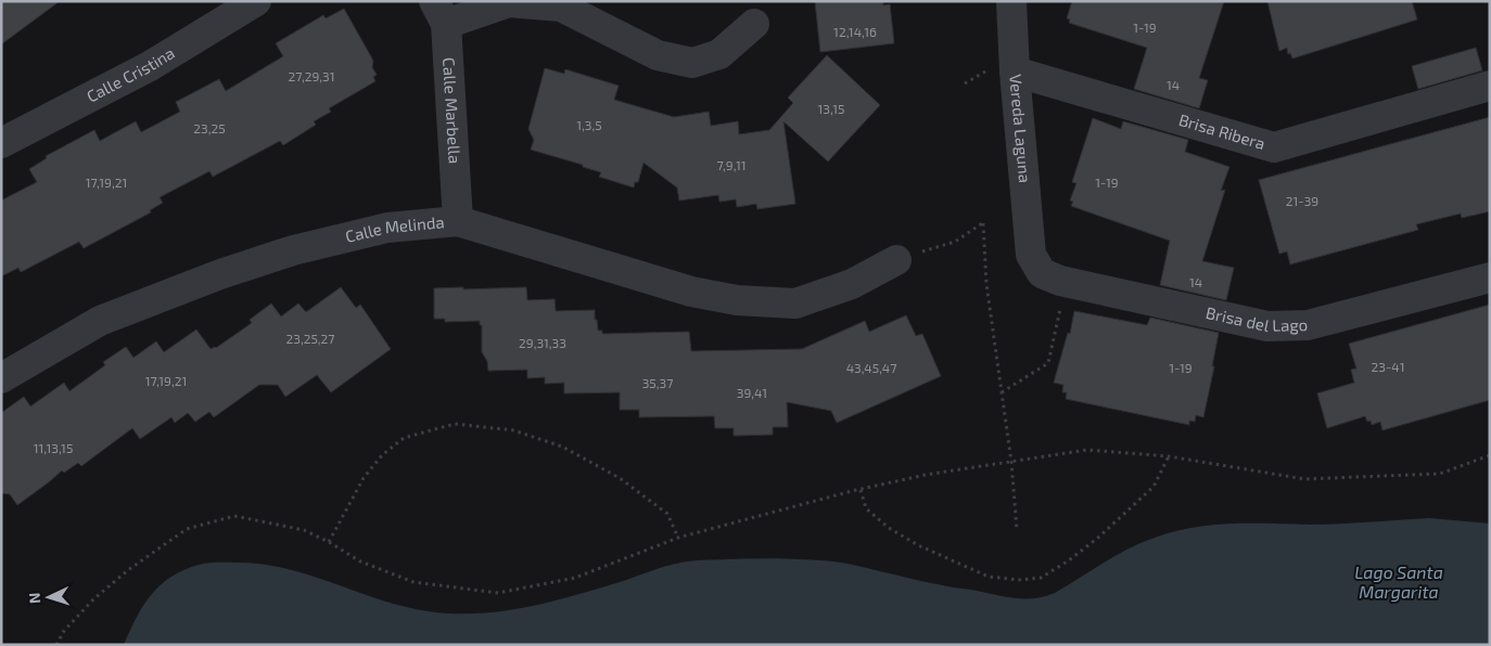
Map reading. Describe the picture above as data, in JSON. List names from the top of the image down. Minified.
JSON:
{"streets":{"street":["Calle Cristina","Calle Marbella","Vereda Laguna","Brisa Ribera","Calle Melinda","Brisa del Lago"]},"crossings":[["Calle Marbella","Calle Melinda"],["Vereda Laguna","Brisa Ribera"],["Vereda Laguna","Brisa del Lago"]],"water":["Lago Santa Margarita"],"house_numbers":["1-19","12,14,16","27,29,31","14","13,15","1,3,5","23,25","7,9,11","17,19,21","1-19","21-39","14","23,25,27","29,31,33","23-41","43,45,47","1-19","17,19,21","35,37","39,41","11,13,15"],"north":"left"}
